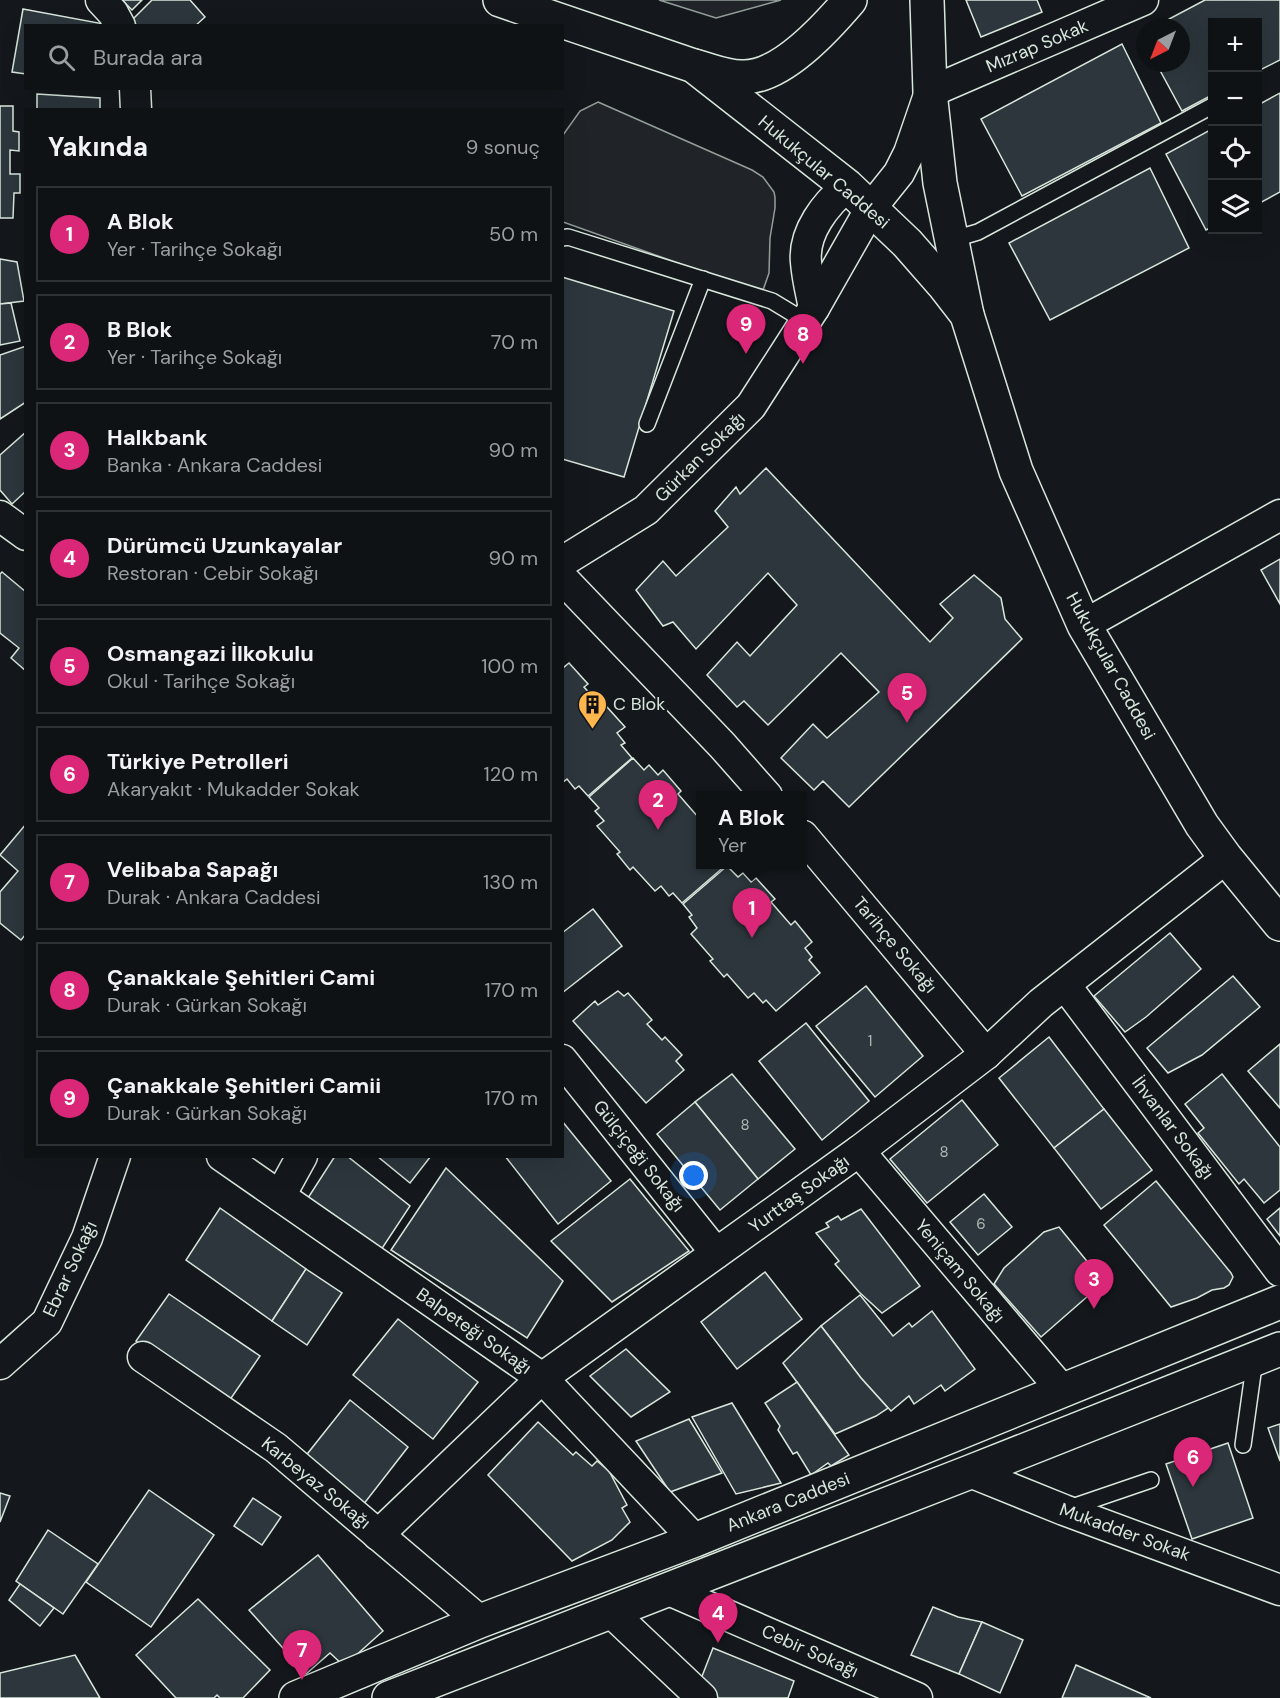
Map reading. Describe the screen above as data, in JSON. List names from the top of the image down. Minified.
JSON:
{"streets":{"main road":["Hukukçular Caddesi","Ankara Caddesi"],"street":["Mızrap Sokak","Gürkan Sokağı","Tarihçe Sokağı","İhvanlar Sokağı","Gülçiçeği Sokağı","Yurttaş Sokağı","Ebrar Sokağı","Yeniçam Sokağı","Balpeteği Sokağı","Karbeyaz Sokağı","Mukadder Sokak","Cebir Sokağı"]},"crossings":[["Mızrap Sokak","Hukukçular Caddesi"],["Mızrap Sokak","Gürkan Sokağı"],["Hukukçular Caddesi","Gürkan Sokağı"],["Hukukçular Caddesi","Yurttaş Sokağı"],["Tarihçe Sokağı","Yurttaş Sokağı"],["İhvanlar Sokağı","Yurttaş Sokağı"],["Gülçiçeği Sokağı","Yurttaş Sokağı"],["Yurttaş Sokağı","Yeniçam Sokağı"],["Yurttaş Sokağı","Balpeteği Sokağı"],["Yurttaş Sokağı","Karbeyaz Sokağı"],["Yeniçam Sokağı","Ankara Caddesi"],["Balpeteği Sokağı","Ankara Caddesi"],["Karbeyaz Sokağı","Ankara Caddesi"],["Ankara Caddesi","Mukadder Sokak"],["Ankara Caddesi","Cebir Sokağı"]],"places":{"building":["C Blok"]},"house_numbers":["1","8","8","6"],"north":"bottom left","page":{"map_buttons":["+","−"],"search":"Burada ara","heading":["Yakında","9 sonuç"],"list":[{"mark":"1","name":"A Blok","note":"Yer · Tarihçe Sokağı","value":"50 m"},{"mark":"2","name":"B Blok","note":"Yer · Tarihçe Sokağı","value":"70 m"},{"mark":"3","name":"Halkbank","note":"Banka · Ankara Caddesi","value":"90 m"},{"mark":"4","name":"Dürümcü Uzunkayalar","note":"Restoran · Cebir Sokağı","value":"90 m"},{"mark":"5","name":"Osmangazi İlkokulu","note":"Okul · Tarihçe Sokağı","value":"100 m"},{"mark":"6","name":"Türkiye Petrolleri","note":"Akaryakıt · Mukadder Sokak","value":"120 m"},{"mark":"7","name":"Velibaba Sapağı","note":"Durak · Ankara Caddesi","value":"130 m"},{"mark":"8","name":"Çanakkale Şehitleri Cami","note":"Durak · Gürkan Sokağı","value":"170 m"},{"mark":"9","name":"Çanakkale Şehi̇tleri̇ Cami̇i̇","note":"Durak · Gürkan Sokağı","value":"170 m"}],"pins":["9","8","5","2","1","3","6","4","7"],"popup":["A Blok","Yer"]}}
